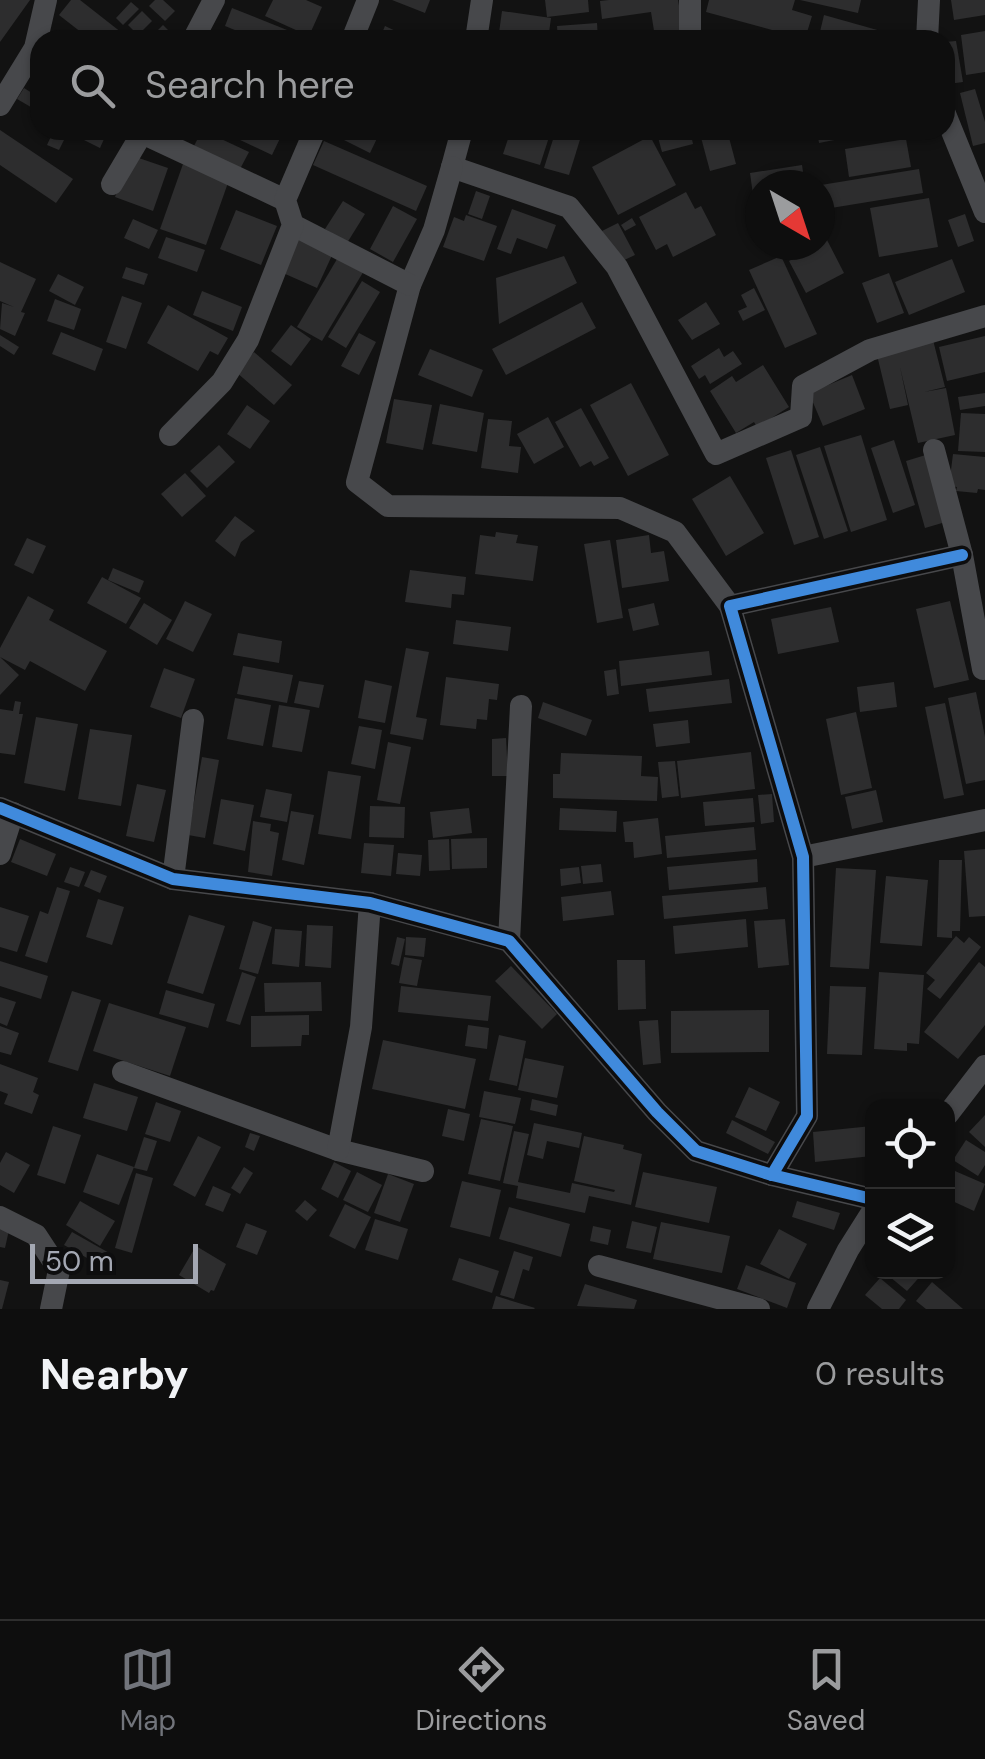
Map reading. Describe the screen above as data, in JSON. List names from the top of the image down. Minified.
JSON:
{"scale_bar":"50 m","north":"bottom right","page":{"search":"Search here","scale":"50 m","heading":["Nearby","0 results"],"nav":["Map","Directions","Saved"]}}
